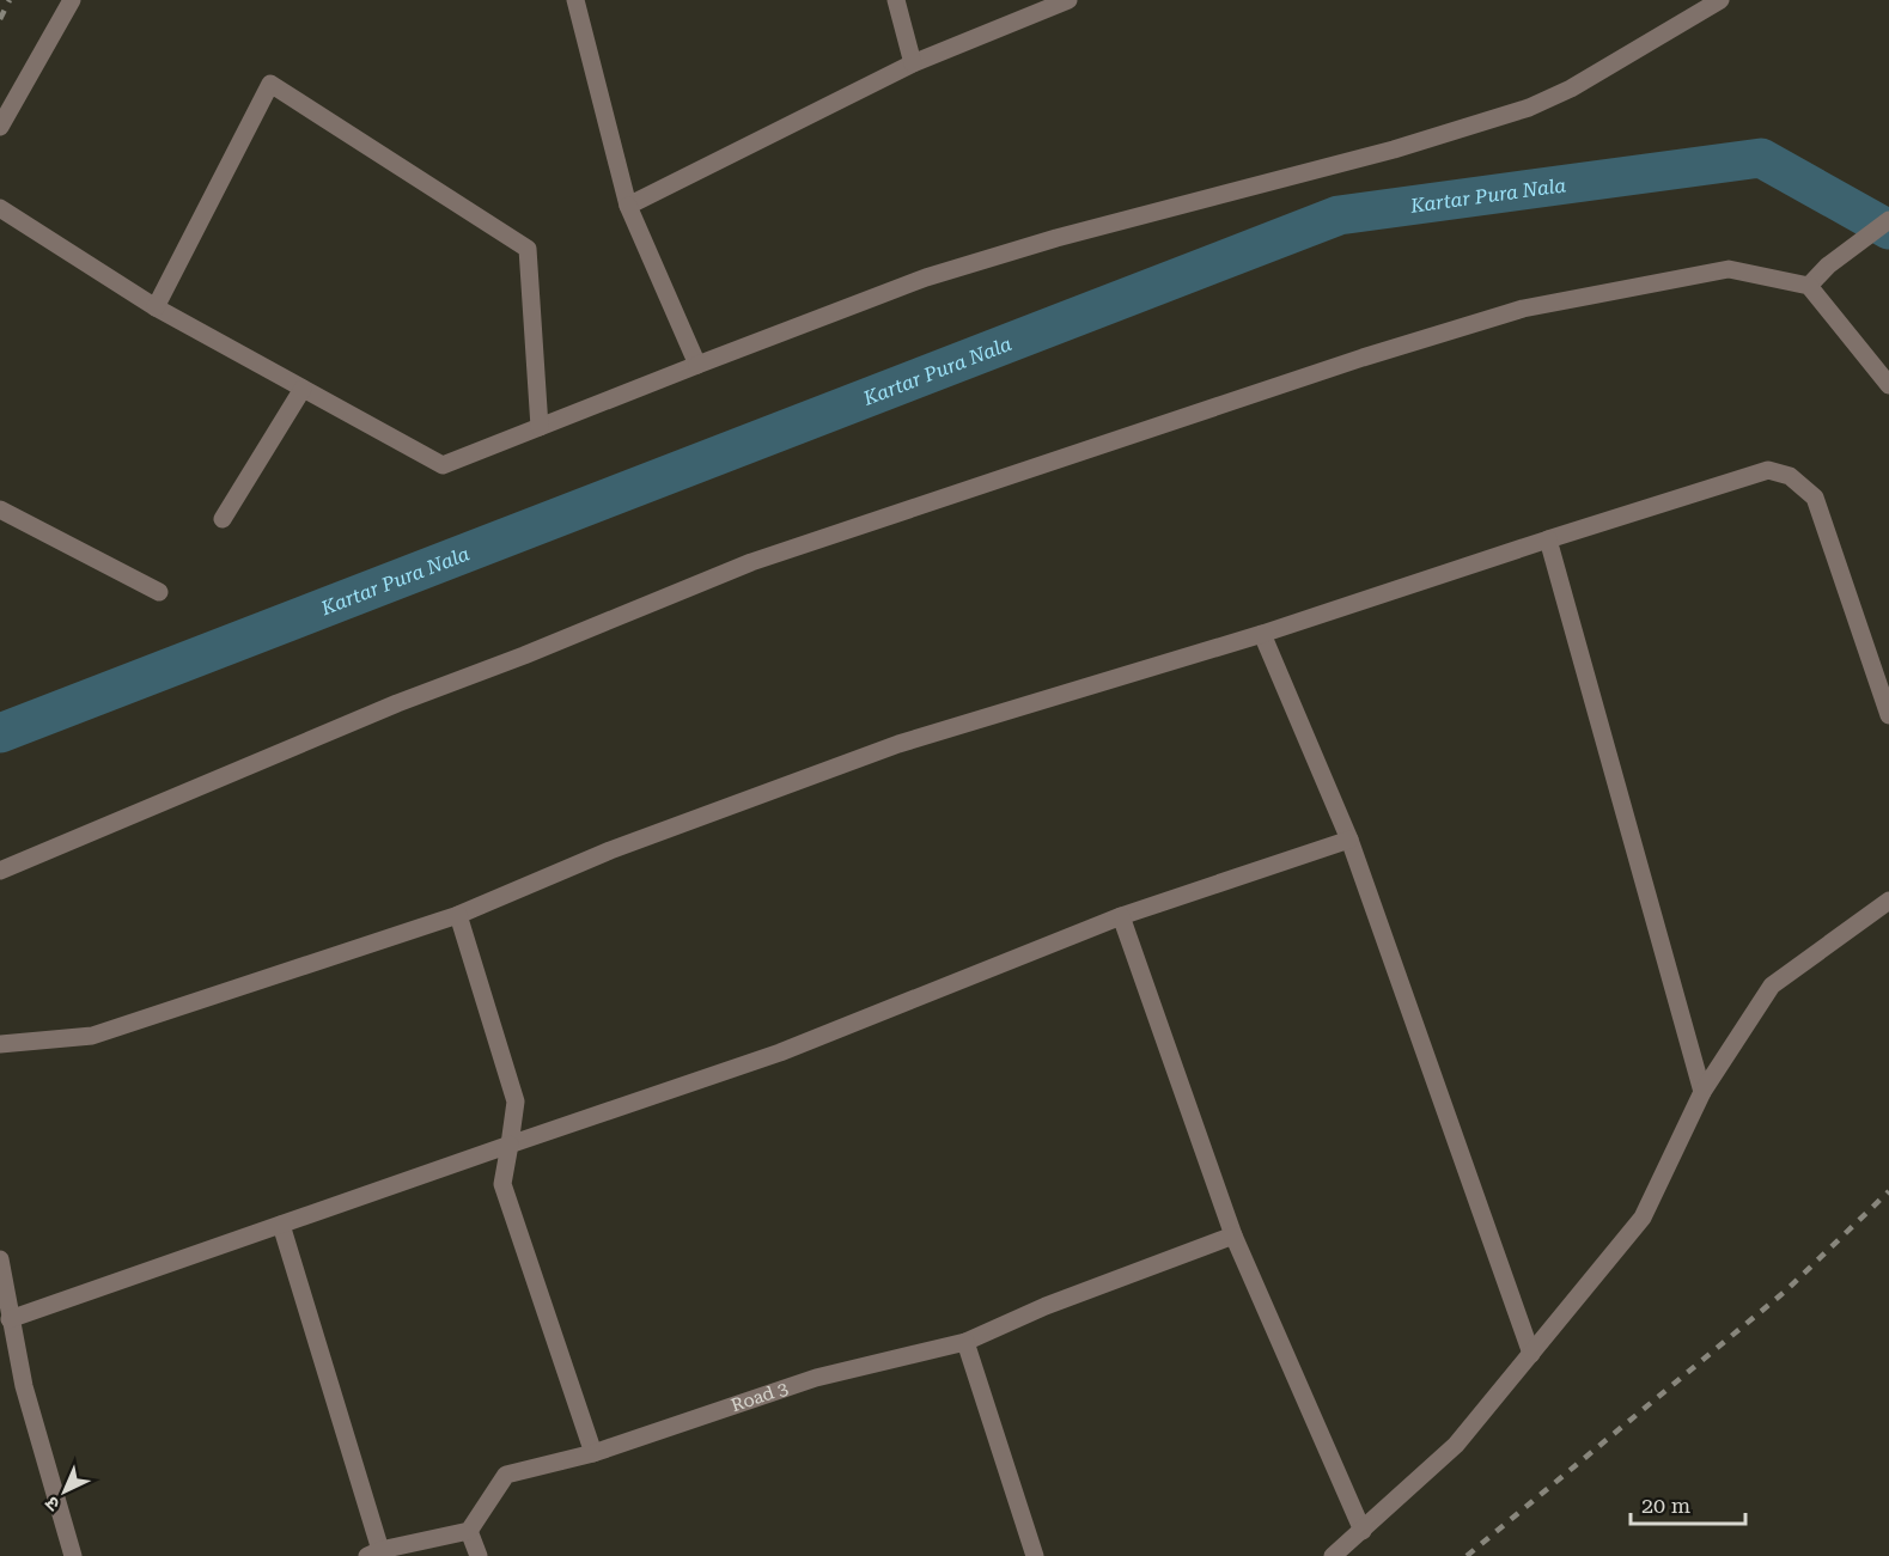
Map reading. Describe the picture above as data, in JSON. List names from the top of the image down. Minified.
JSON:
{"streets":{"street":["Road 3"]},"water":["Kartar Pura Nala"],"scale_bar":"20 m","north":"bottom left"}
